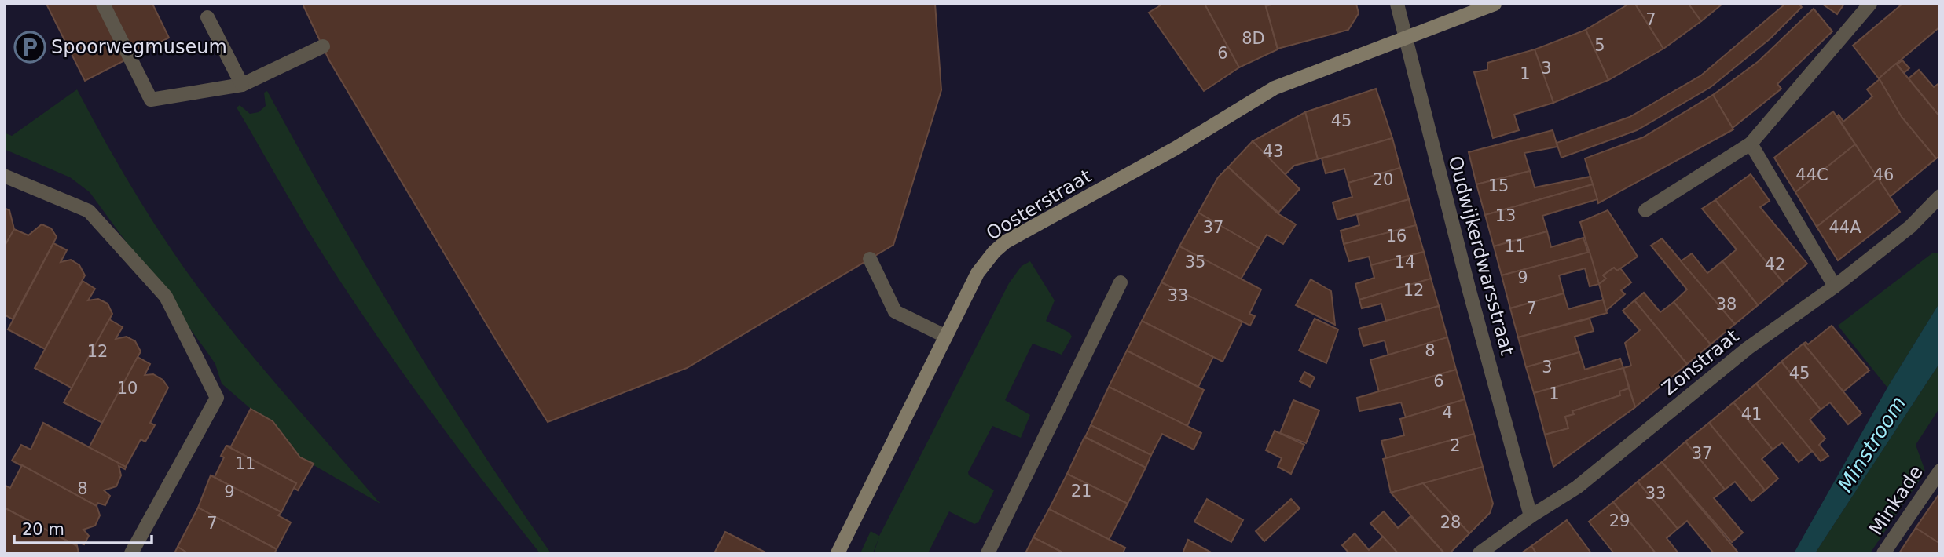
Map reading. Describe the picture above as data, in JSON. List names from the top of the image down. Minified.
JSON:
{"streets":{"street":["Oosterstraat","Oudwijkerdwarsstraat","Zonstraat","Minkade"]},"crossings":[["Oosterstraat","Oudwijkerdwarsstraat"],["Oudwijkerdwarsstraat","Zonstraat"]],"water":["Minstroom"],"places":{"parking":["Spoorwegmuseum"]},"house_numbers":["7","8D","5","6","3","1","45","43","44C","46","20","15","13","37","44A","16","11","35","14","42","9","12","33","38","7","8","12","3","45","6","10","1","4","41","2","37","11","8","21","9","33","29","28","7"],"scale_bar":"20 m"}
